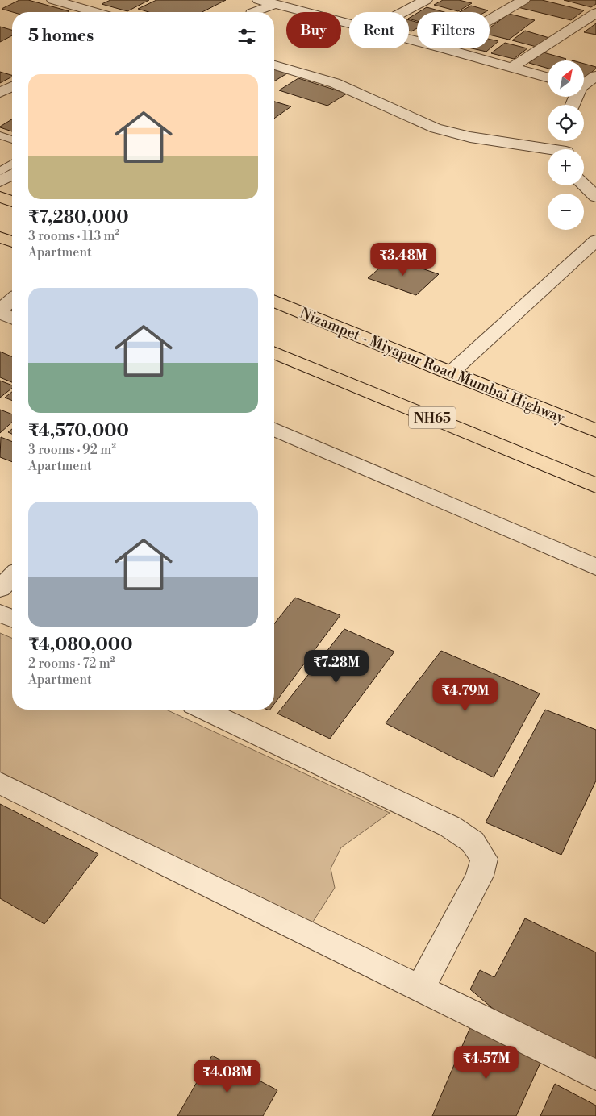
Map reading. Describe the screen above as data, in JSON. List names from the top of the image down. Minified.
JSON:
{"streets":{"highway":["Nizampet - Miyapur Road Mumbai Highway","NH65"]},"north":"top right","page":{"chip":["Buy","Rent","Filters"],"heading":"5 homes","map_buttons":["+","−"],"list":[{"name":"₹7,280,000","note":"3 rooms · 113 m² · Apartment"},{"name":"₹4,570,000","note":"3 rooms · 92 m² · Apartment"},{"name":"₹4,080,000","note":"2 rooms · 72 m² · Apartment"}],"price":["₹3.48M","₹7.28M","₹4.79M","₹4.57M","₹4.08M"]}}
